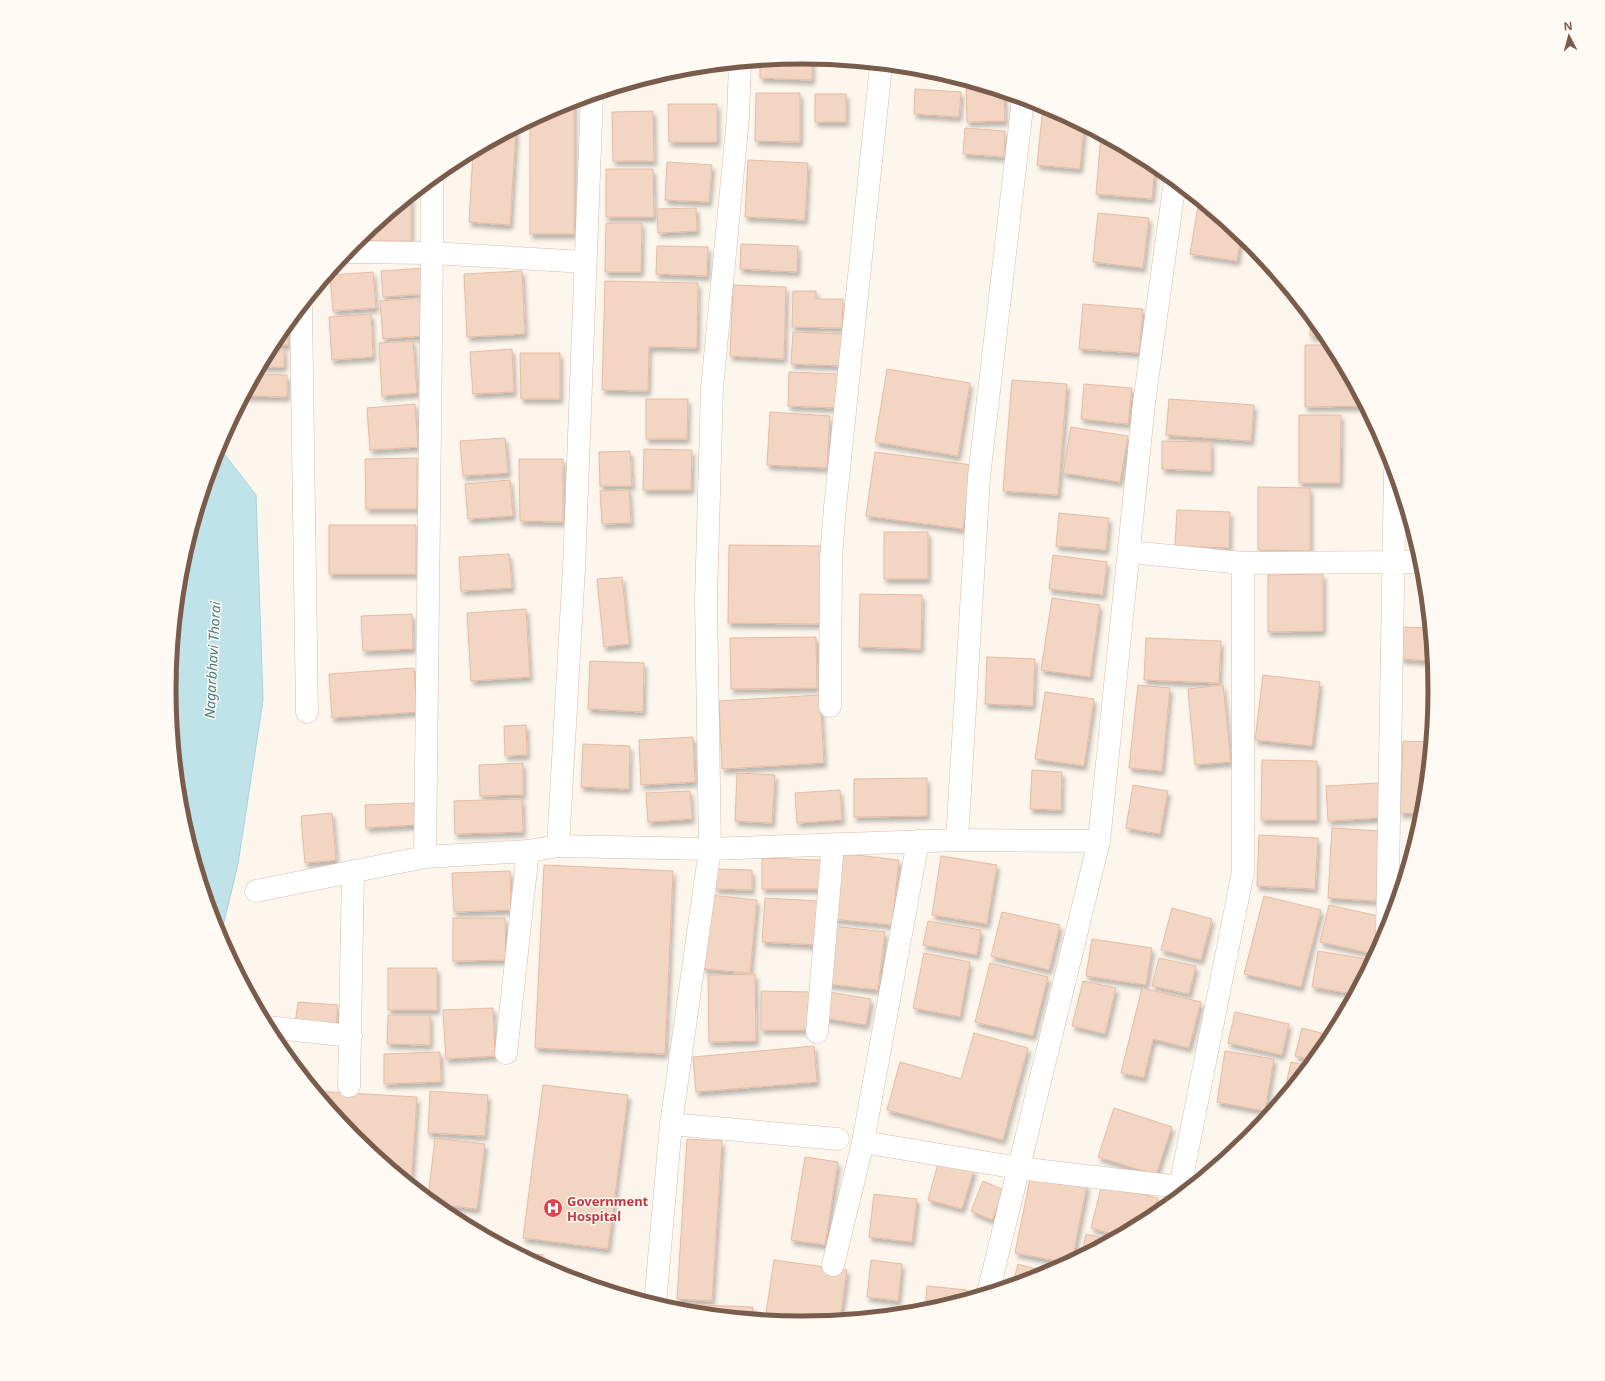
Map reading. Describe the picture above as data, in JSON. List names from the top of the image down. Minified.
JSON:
{"water":["Nagarbhavi Thorai"],"places":{"hospital":["Government Hospital"]},"north":"top"}
